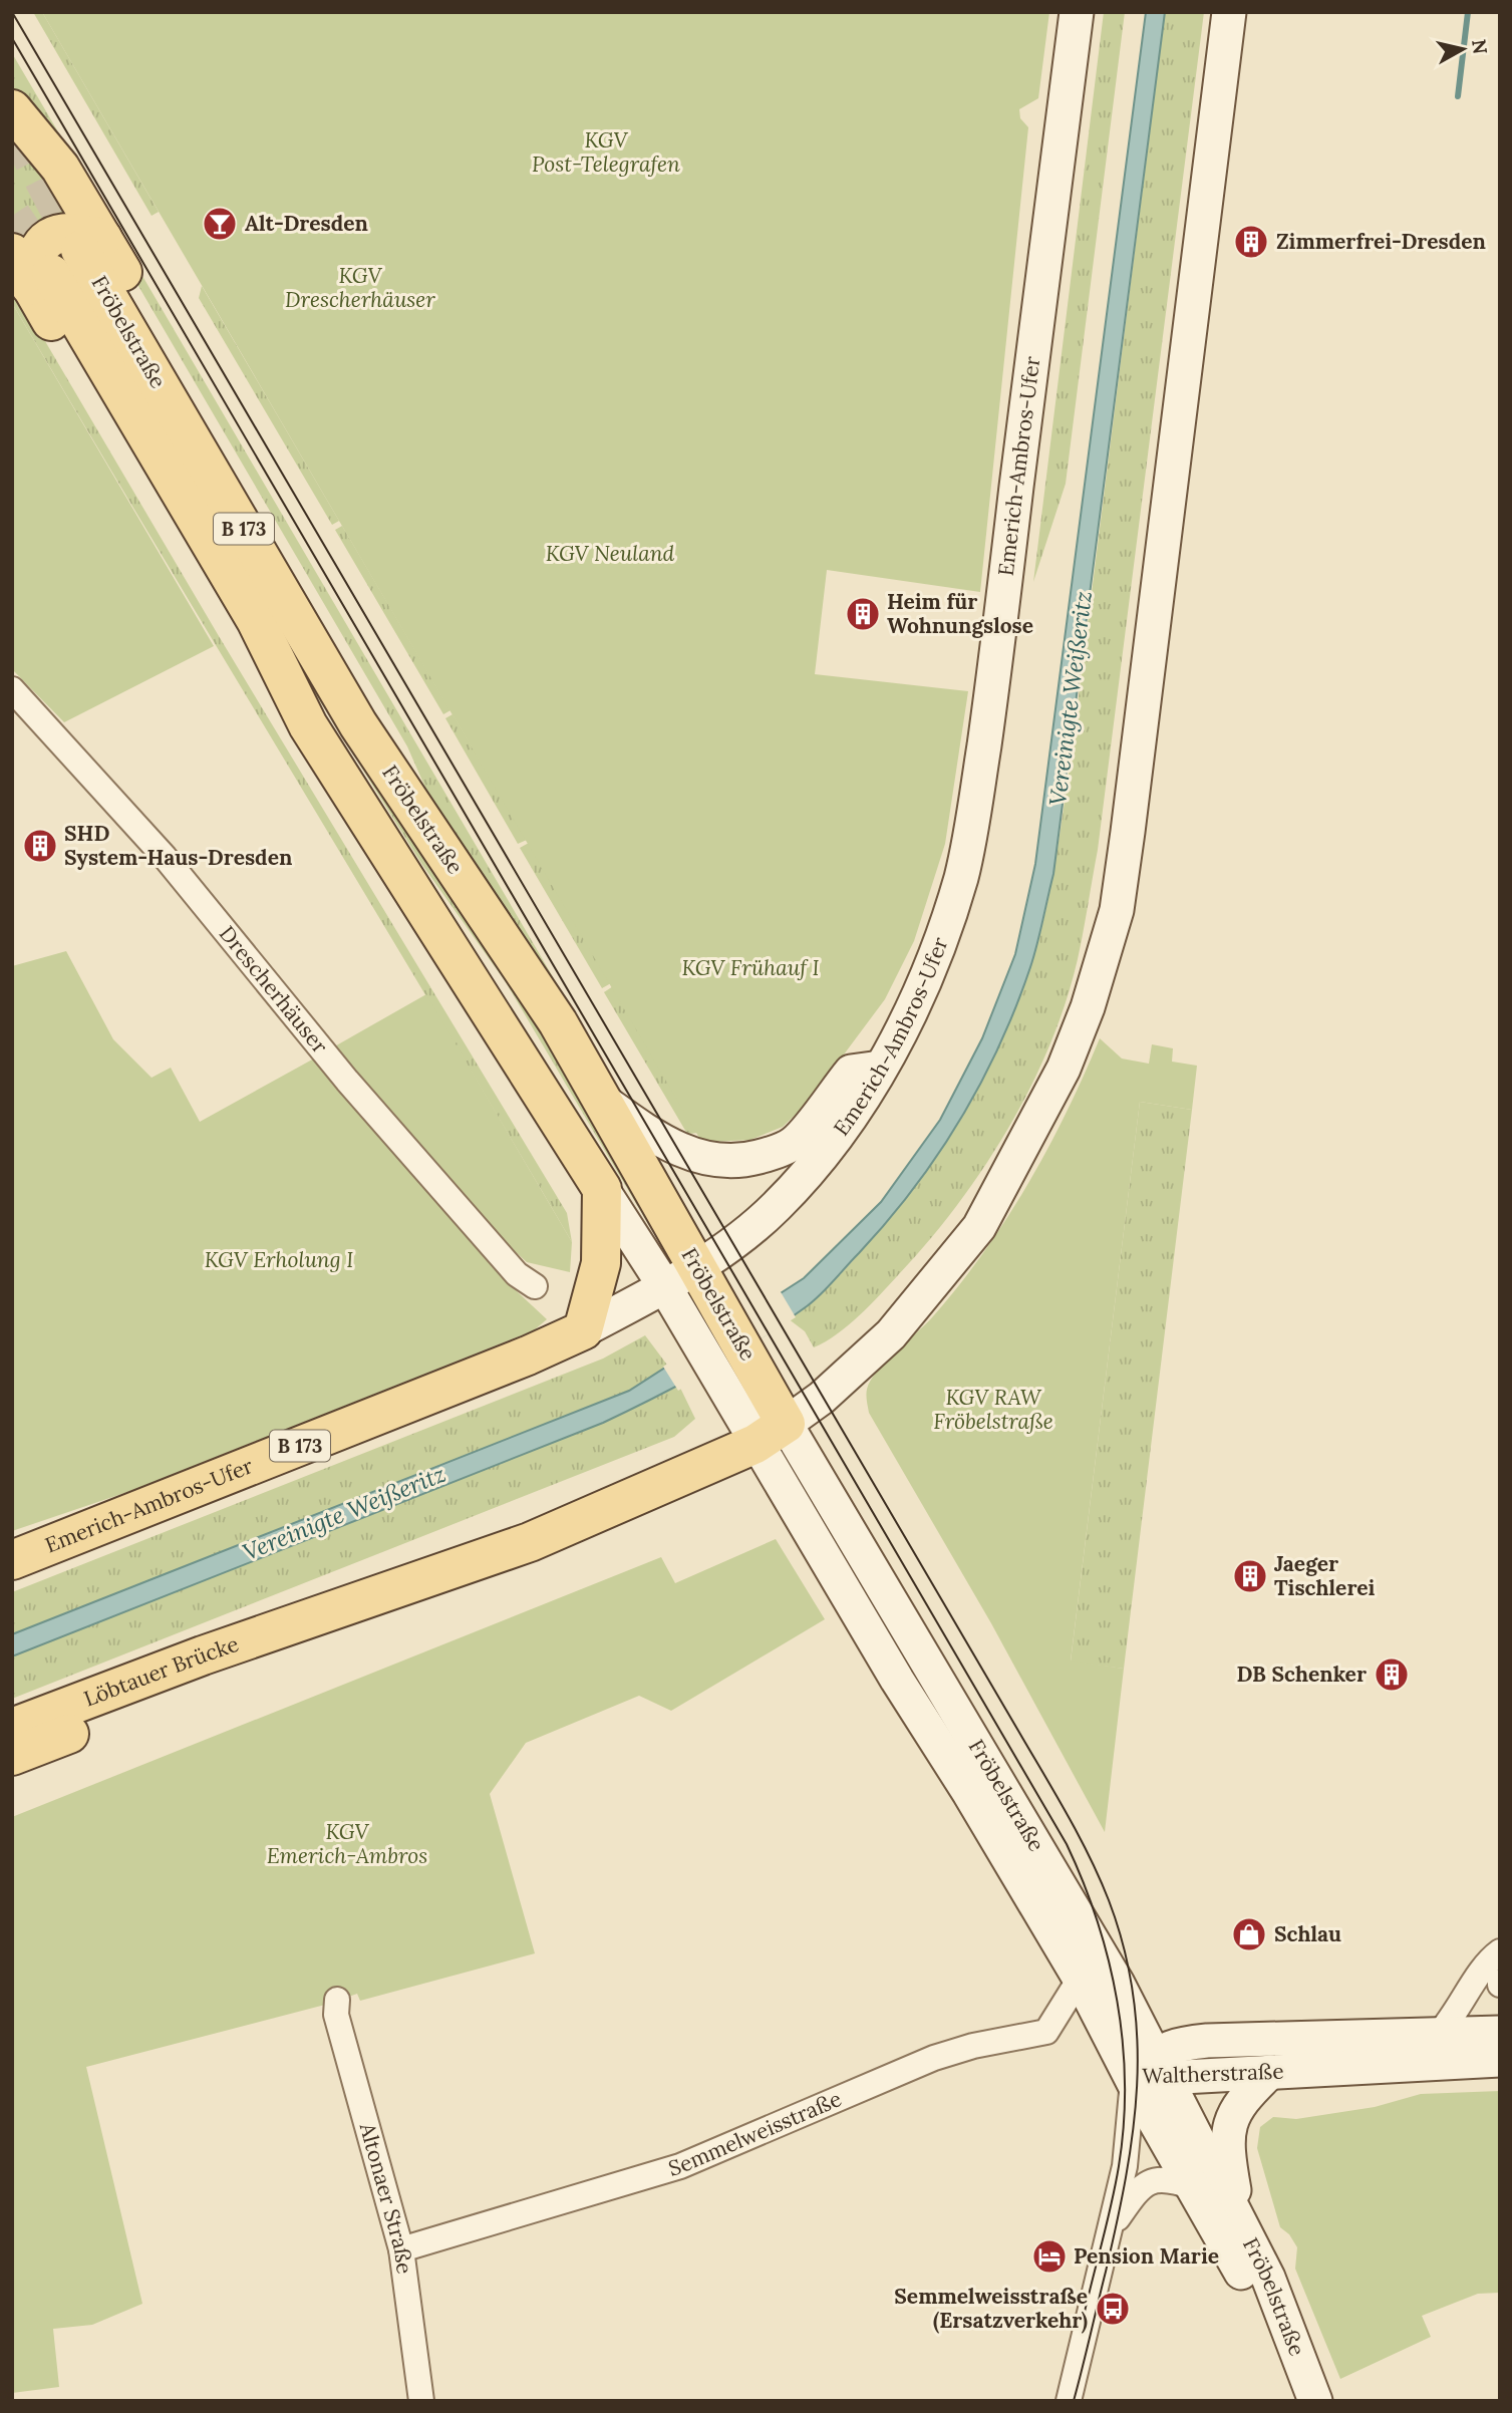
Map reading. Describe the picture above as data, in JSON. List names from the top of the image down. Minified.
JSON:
{"streets":{"main road":["Fröbelstraße","Emerich-Ambros-Ufer","B 173","Löbtauer Brücke","Waltherstraße"],"street":["Drescherhäuser","Semmelweisstraße","Altonaer Straße"]},"crossings":[["Fröbelstraße","Emerich-Ambros-Ufer"],["Fröbelstraße","Waltherstraße"],["Fröbelstraße","Semmelweisstraße"],["Semmelweisstraße","Altonaer Straße"]],"water":["Vereinigte Weißeritz"],"parks":["KGV Post-Telegrafen","KGV Drescherhäuser","KGV Neuland","KGV Frühauf I","KGV Erholung I","KGV RAW Fröbelstraße","KGV Emerich-Ambros"],"places":{"bar":["Alt-Dresden"],"building":["Zimmerfrei-Dresden","Heim für Wohnungslose","SHD System-Haus-Dresden","Jaeger Tischlerei","DB Schenker"],"shop":["Schlau"],"hotel":["Pension Marie"],"bus stop":["Semmelweisstraße (Ersatzverkehr)"]},"north":"right"}
